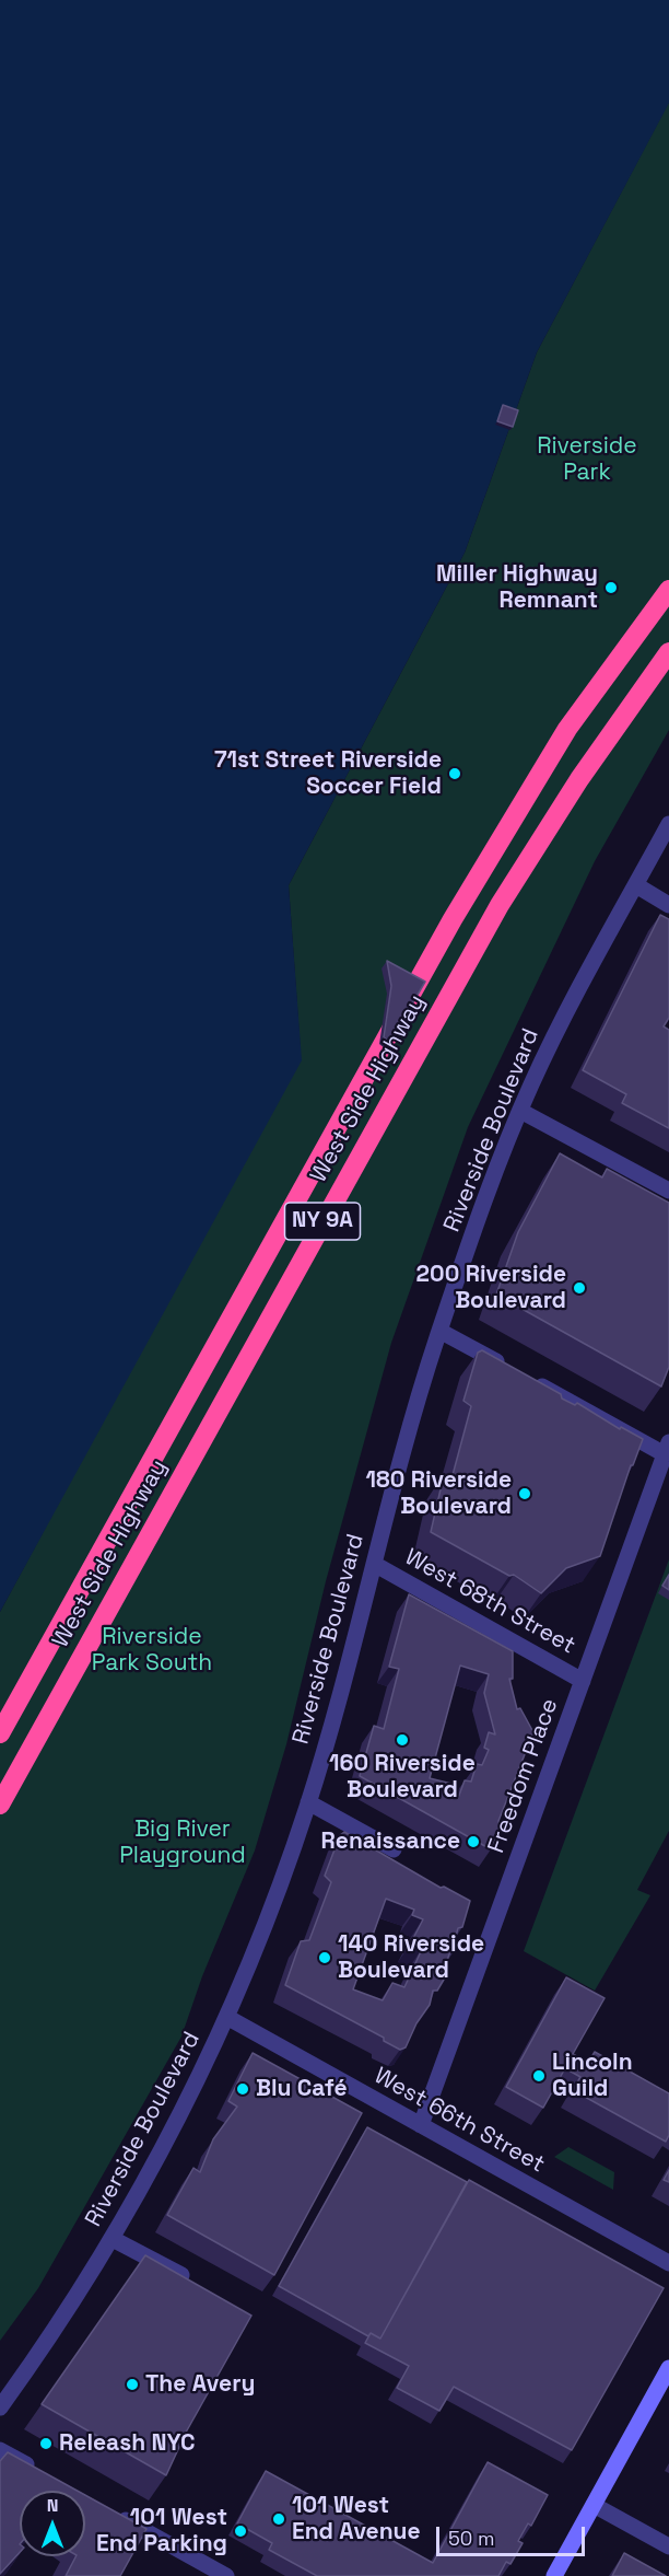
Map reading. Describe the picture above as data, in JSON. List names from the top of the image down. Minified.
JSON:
{"streets":{"highway":["West Side Highway","NY 9A"],"street":["Riverside Boulevard","West 68th Street","Freedom Place","West 66th Street"]},"crossings":[["Riverside Boulevard","West 68th Street"],["Riverside Boulevard","West 66th Street"],["West 68th Street","Freedom Place"],["Freedom Place","West 66th Street"]],"parks":["Riverside Park","Riverside Park South","Big River Playground"],"places":["Miller Highway Remnant","71st Street Riverside Soccer Field","200 Riverside Boulevard","180 Riverside Boulevard","160 Riverside Boulevard","Renaissance","140 Riverside Boulevard","Lincoln Guild","Blu Café","The Avery","Releash NYC","101 West End Avenue","101 West End Parking"],"scale_bar":"50 m","north":"top"}
